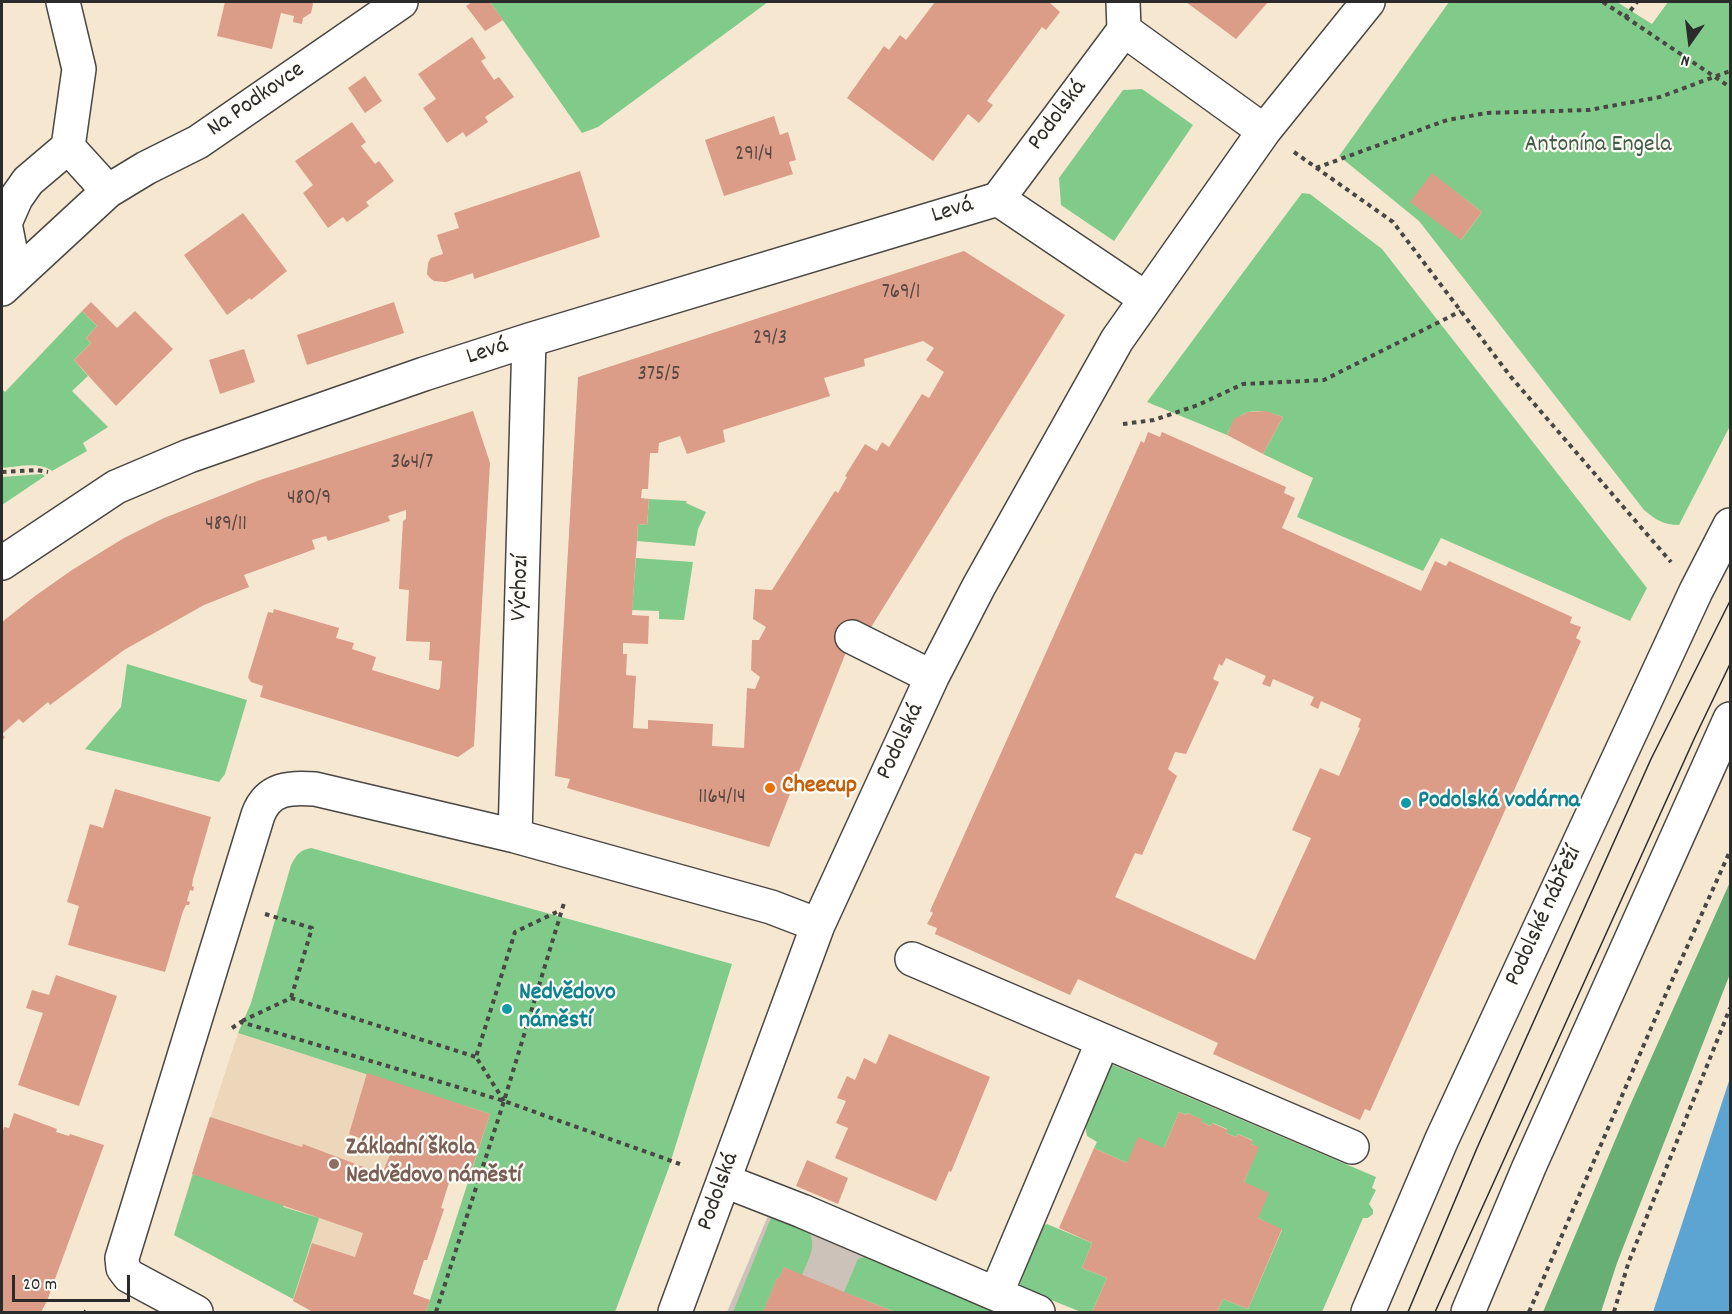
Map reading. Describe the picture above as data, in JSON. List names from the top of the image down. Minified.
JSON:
{"streets":{"street":["Na Podkovce","Podolská","Levá","Výchozí","Podolské nábřeží"]},"crossings":[["Podolská","Levá"],["Levá","Výchozí"]],"parks":["Antonína Engela"],"places":["Cheecup","Podolská vodárna","Nedvědovo náměstí","Základní škola Nedvědovo náměstí"],"house_numbers":["291/4","769/1","29/3","375/5","364/7","480/9","489/11","1164/14"],"scale_bar":"20 m","north":"bottom"}
